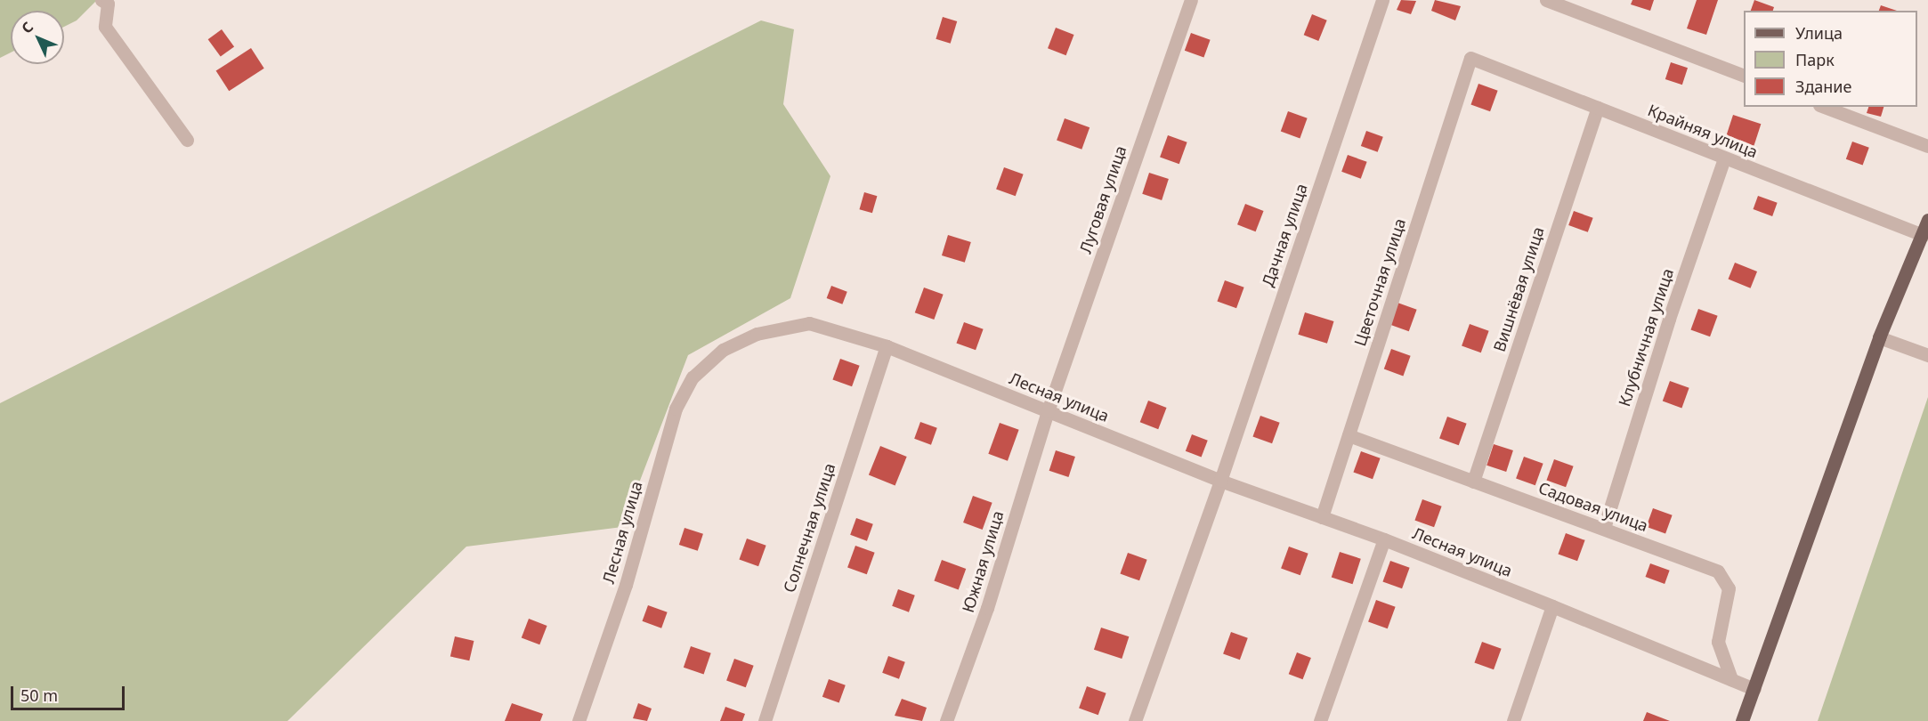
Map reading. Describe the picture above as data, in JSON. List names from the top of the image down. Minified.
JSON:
{"streets":{"street":["Крайняя улица","Луговая улица","Дачная улица","Цветочная улица","Вишнёвая улица","Клубничная улица","Лесная улица","Садовая улица","Солнечная улица","Южная улица"]},"crossings":[["Крайняя улица","Цветочная улица"],["Крайняя улица","Вишнёвая улица"],["Крайняя улица","Клубничная улица"],["Луговая улица","Лесная улица"],["Луговая улица","Южная улица"],["Дачная улица","Лесная улица"],["Цветочная улица","Лесная улица"],["Цветочная улица","Садовая улица"],["Вишнёвая улица","Садовая улица"],["Клубничная улица","Садовая улица"],["Лесная улица","Садовая улица"],["Лесная улица","Солнечная улица"],["Лесная улица","Южная улица"]],"legend":["Улица","Парк","Здание"],"scale_bar":"50 m","north":"top left"}
